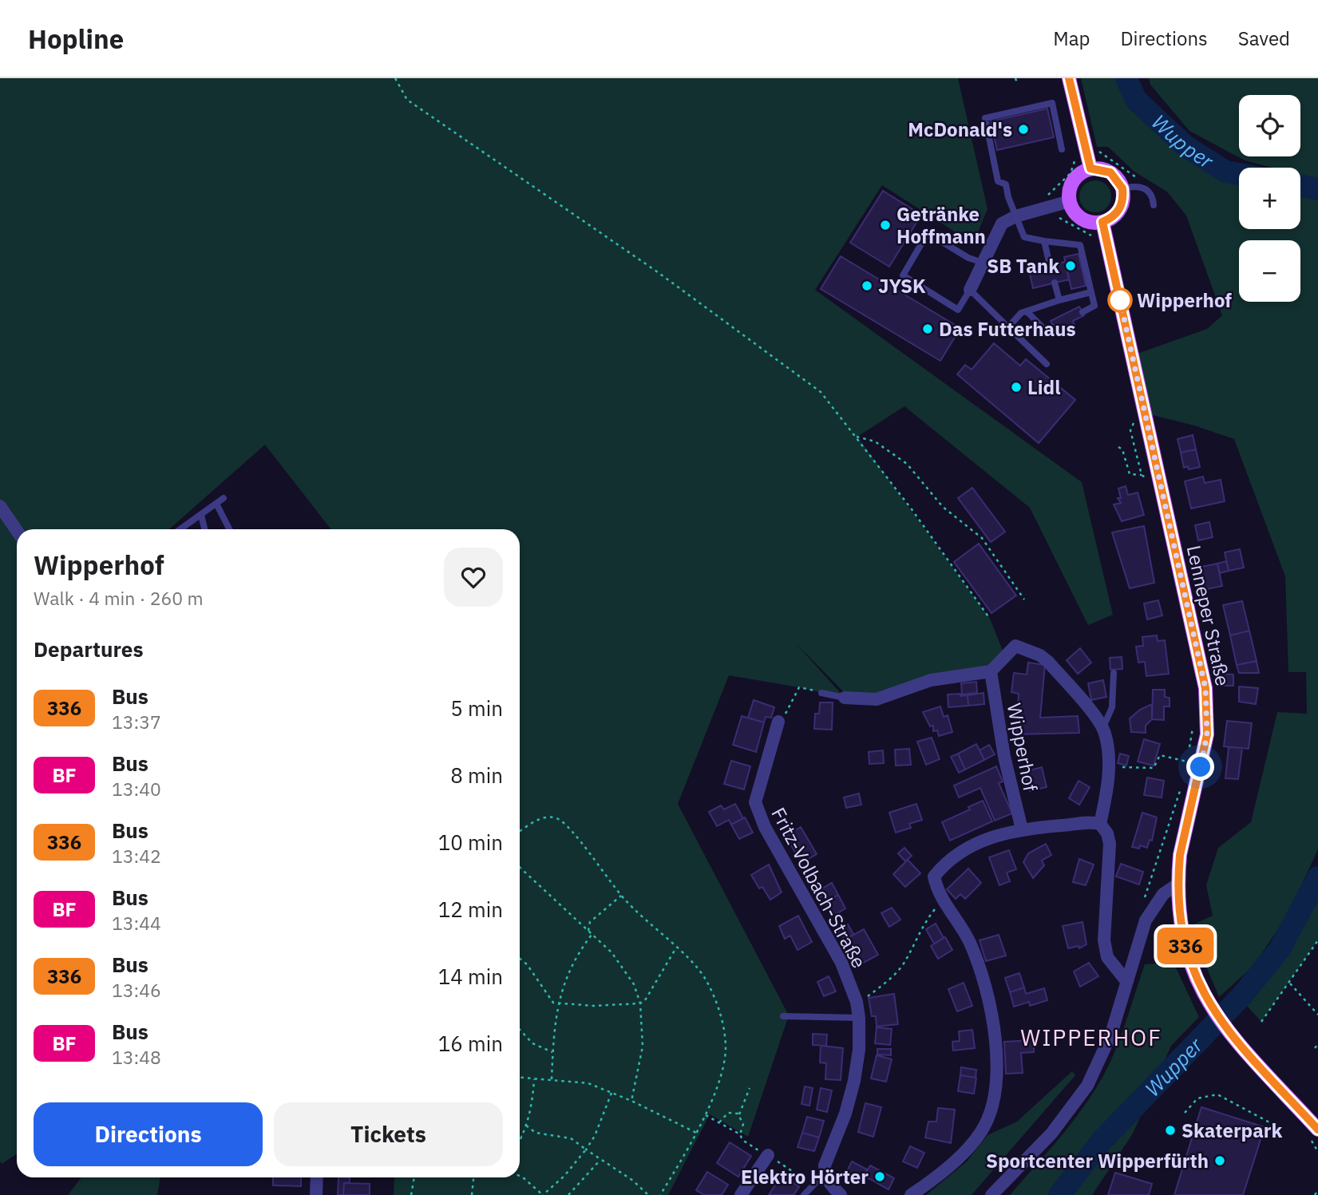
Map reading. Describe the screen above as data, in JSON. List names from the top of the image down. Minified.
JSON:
{"streets":{"main road":["Lenneper Straße"],"street":["Wipperhof","Fritz-Volbach-Straße"]},"districts":["WIPPERHOF"],"water":["Wupper"],"places":["McDonald's","Getränke Hoffmann","SB Tank","JYSK","Wipperhof","Das Futterhaus","Lidl","Skaterpark","Sportcenter Wipperfürth","Elektro Hörter"],"lines":["bus line 336"],"page":{"header":"Hopline","nav":["Map","Directions","Saved"],"on_map":"336","map_buttons":["+","−"],"heading":[["Wipperhof","Walk · 4 min · 260 m"],"Departures"],"list":[{"mark":"336","name":"Bus","note":"13:37","value":"5 min"},{"mark":"BF","name":"Bus","note":"13:40","value":"8 min"},{"mark":"336","name":"Bus","note":"13:42","value":"10 min"},{"mark":"BF","name":"Bus","note":"13:44","value":"12 min"},{"mark":"336","name":"Bus","note":"13:46","value":"14 min"},{"mark":"BF","name":"Bus","note":"13:48","value":"16 min"}],"buttons":["Directions","Tickets"]}}
